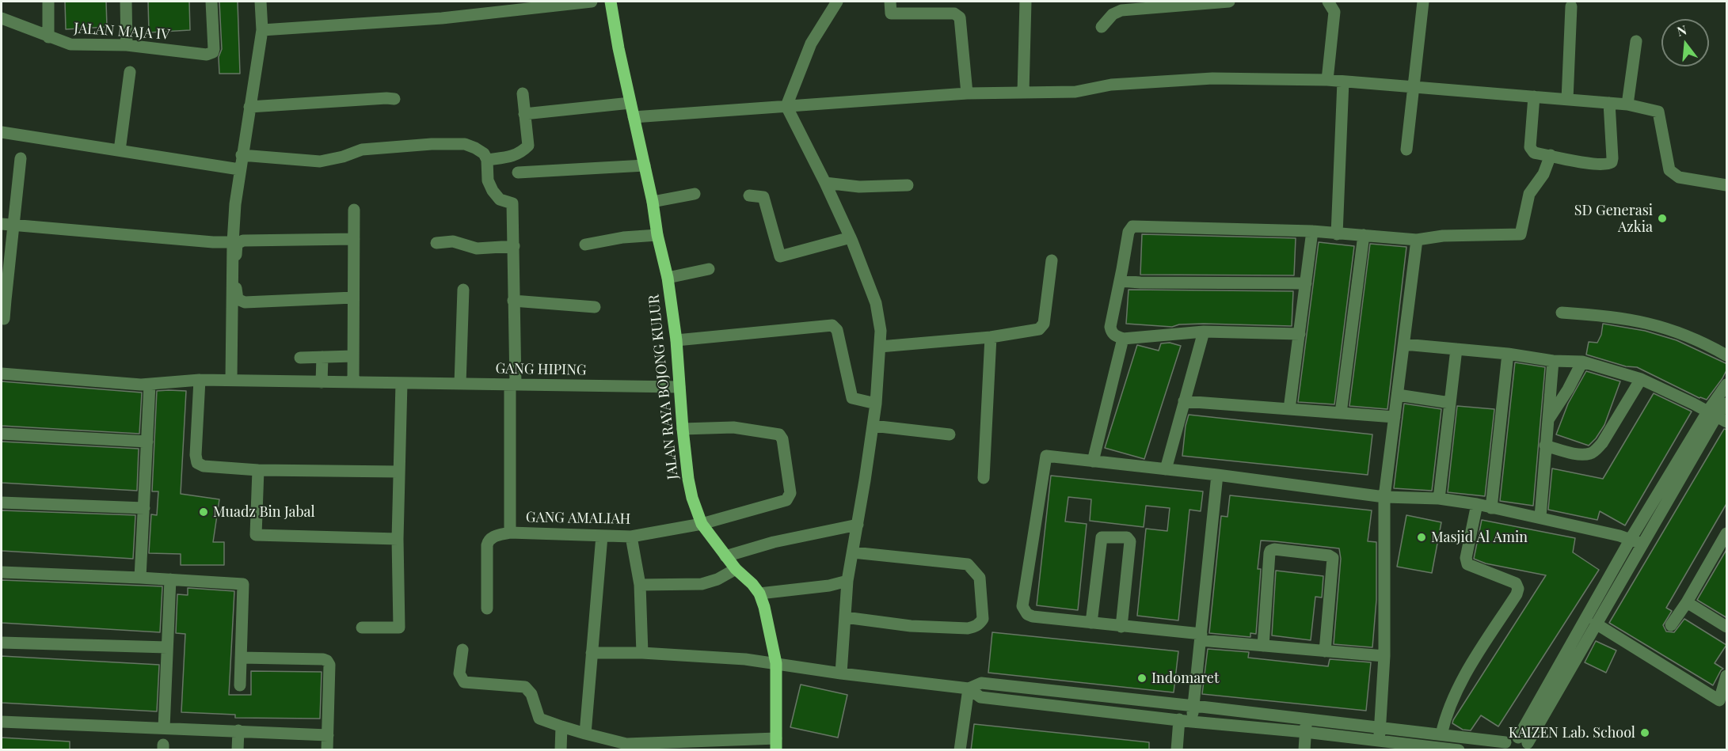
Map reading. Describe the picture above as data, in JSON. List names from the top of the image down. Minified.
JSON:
{"streets":{"main road":["JALAN RAYA BOJONG KULUR"],"street":["JALAN MAJA IV","GANG HIPING","GANG AMALIAH"]},"crossings":[["GANG HIPING","JALAN RAYA BOJONG KULUR"],["JALAN RAYA BOJONG KULUR","GANG AMALIAH"]],"places":["SD Generasi Azkia","Muadz Bin Jabal","Masjid Al Amin","Indomaret","KAIZEN Lab. School"],"north":"top"}
